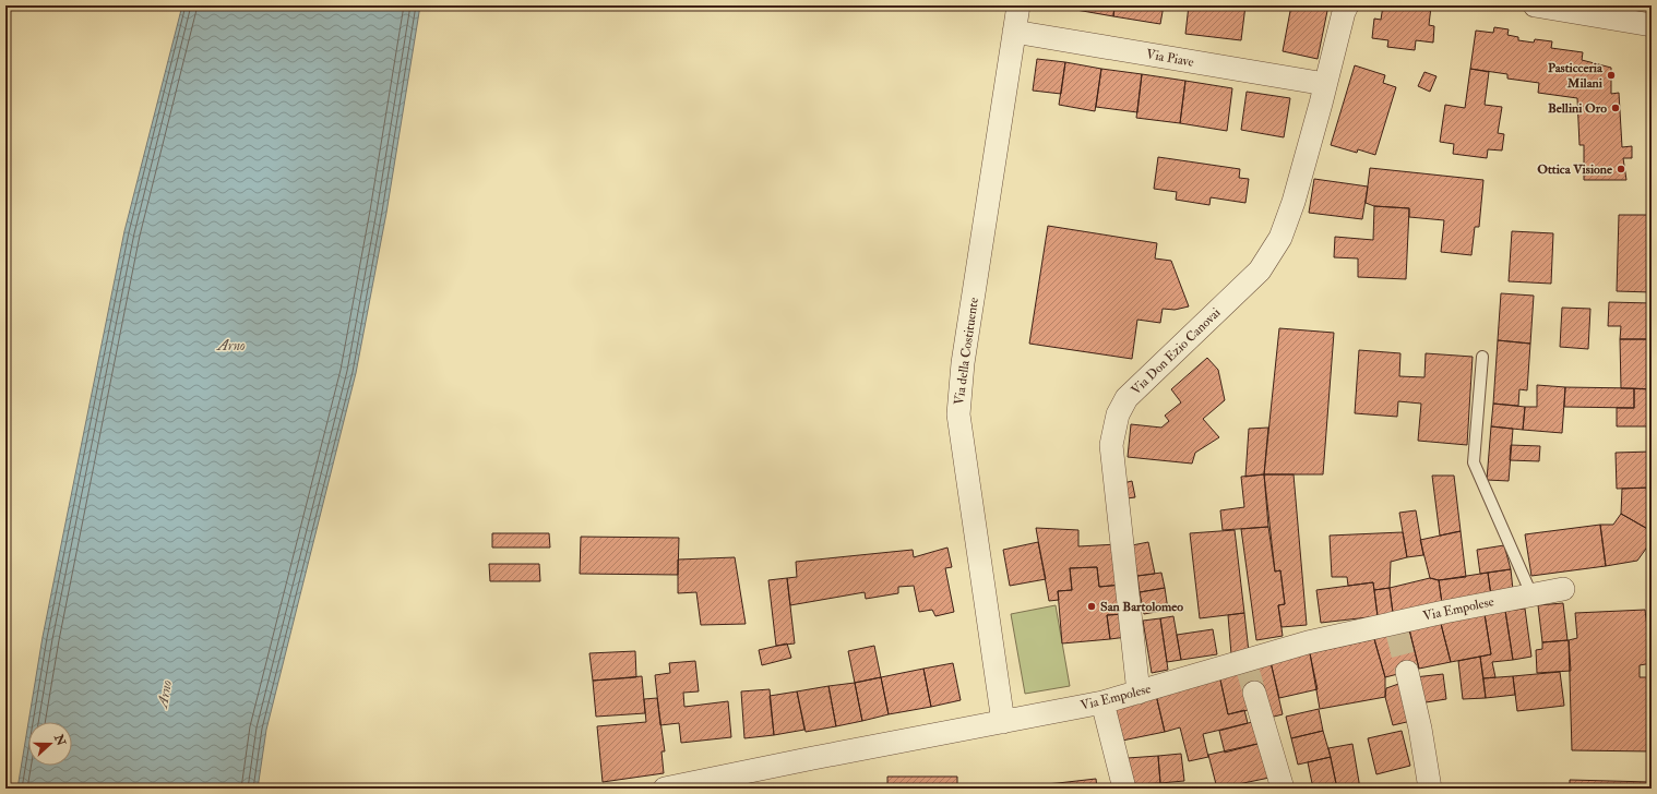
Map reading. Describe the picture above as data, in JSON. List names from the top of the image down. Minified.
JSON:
{"streets":{"street":["Via Piave","Via della Costituente","Via Don Ezio Canovai","Via Empolese"]},"crossings":[["Via Piave","Via della Costituente"],["Via Piave","Via Don Ezio Canovai"],["Via della Costituente","Via Empolese"],["Via Don Ezio Canovai","Via Empolese"]],"water":["Arno"],"places":["Pasticceria Milani","Bellini Oro","Ottica Visione","San Bartolomeo"],"north":"right"}
